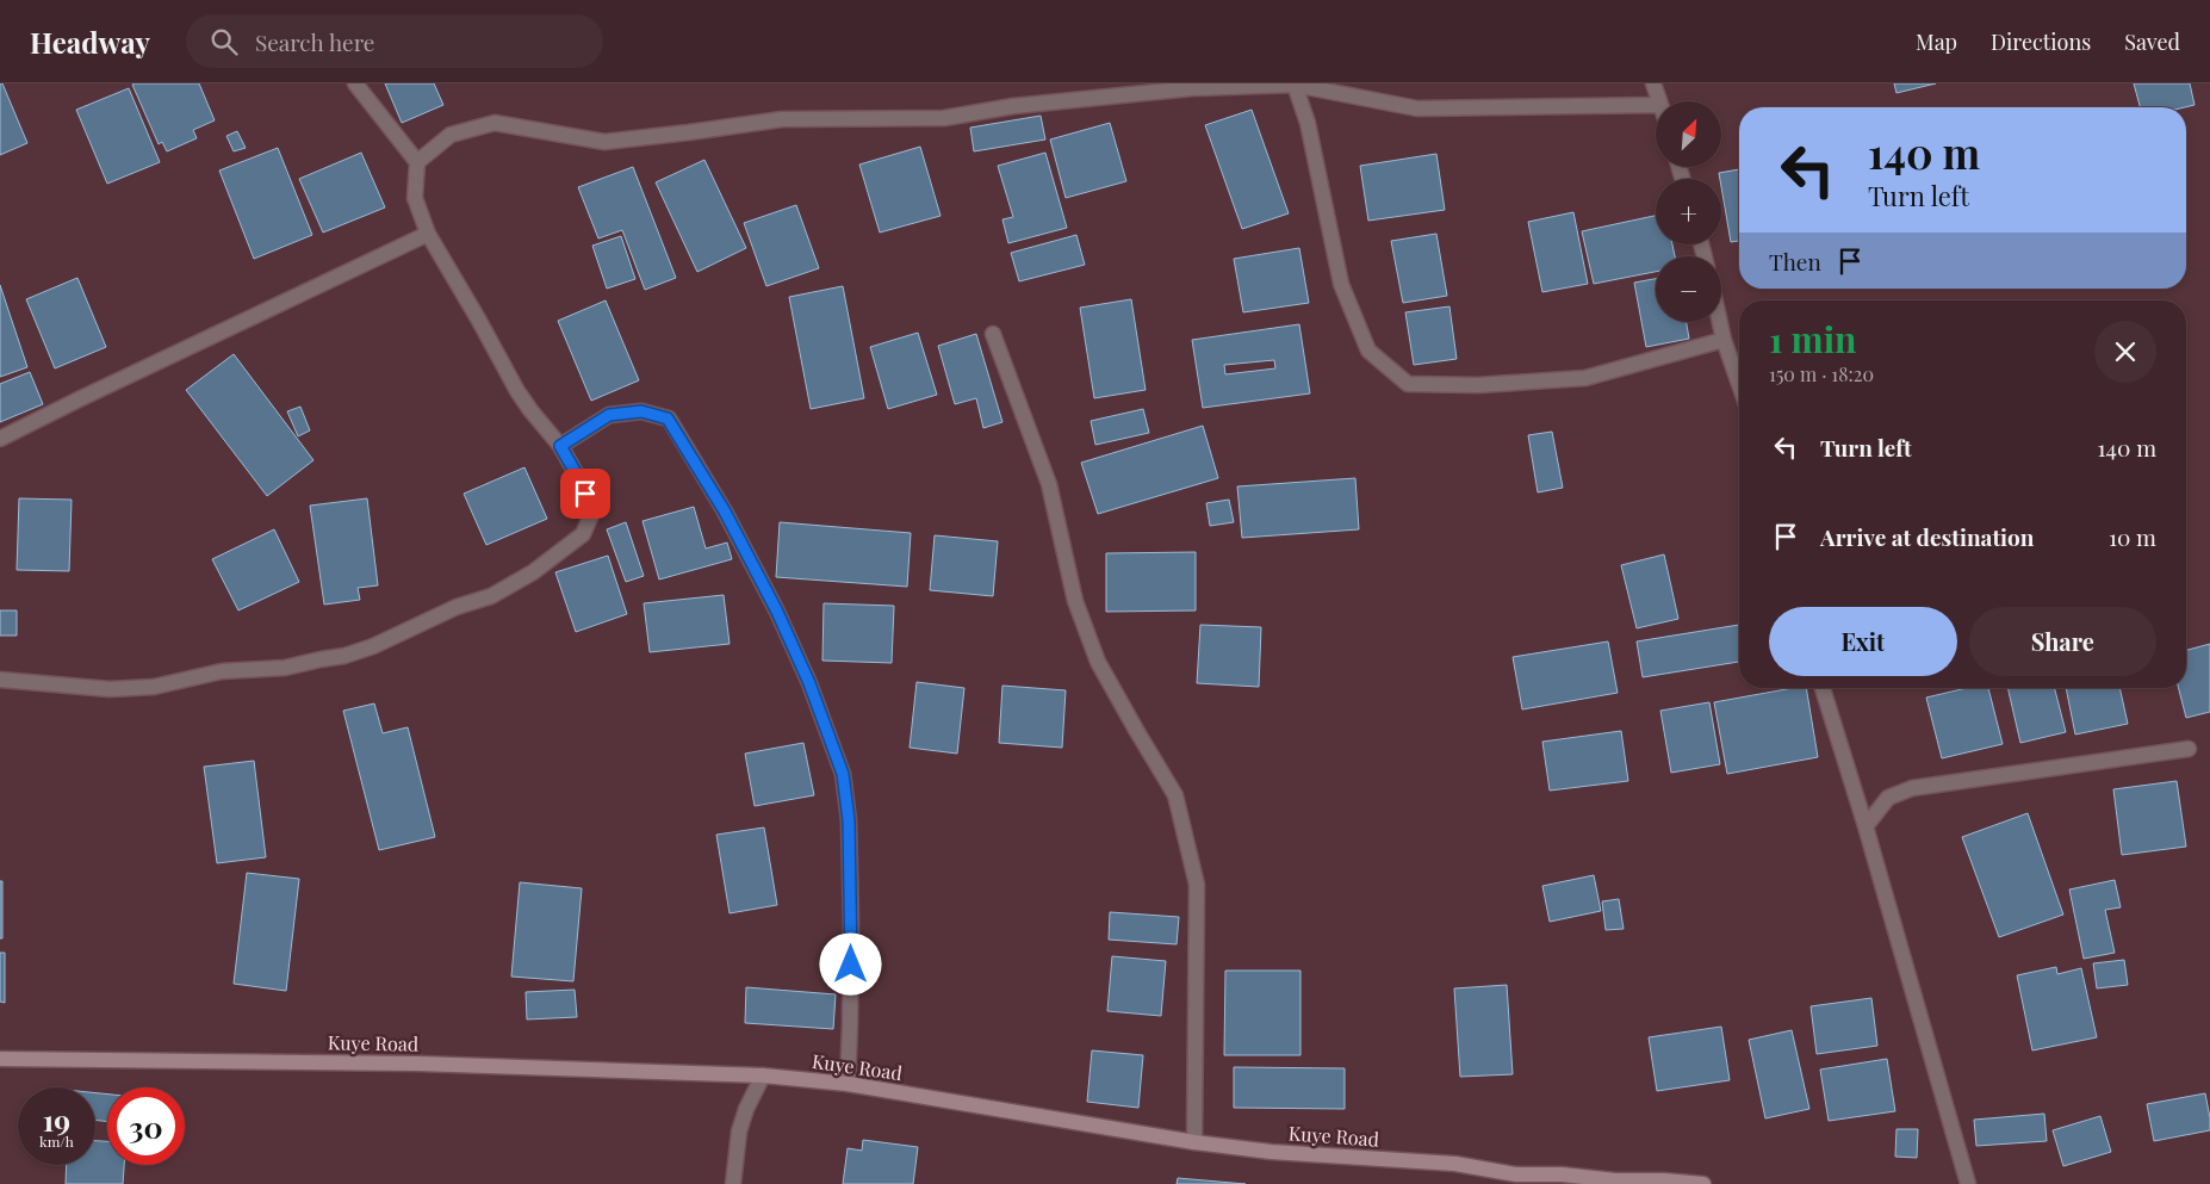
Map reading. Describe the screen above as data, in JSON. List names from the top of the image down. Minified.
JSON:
{"streets":{"street":["Kuye Road"]},"north":"top right","page":{"header":"Headway","search":"Search here","nav":["Map","Directions","Saved"],"map_buttons":["+","−"],"turn":["140 m","Turn left"],"then":"Then","heading":["1 min","150 m · 18:20"],"list":[{"name":"Turn left","value":"140 m"},{"name":"Arrive at destination","value":"10 m"}],"buttons":["Exit","Share"],"speed":"19 km/h","limit":"30"}}
